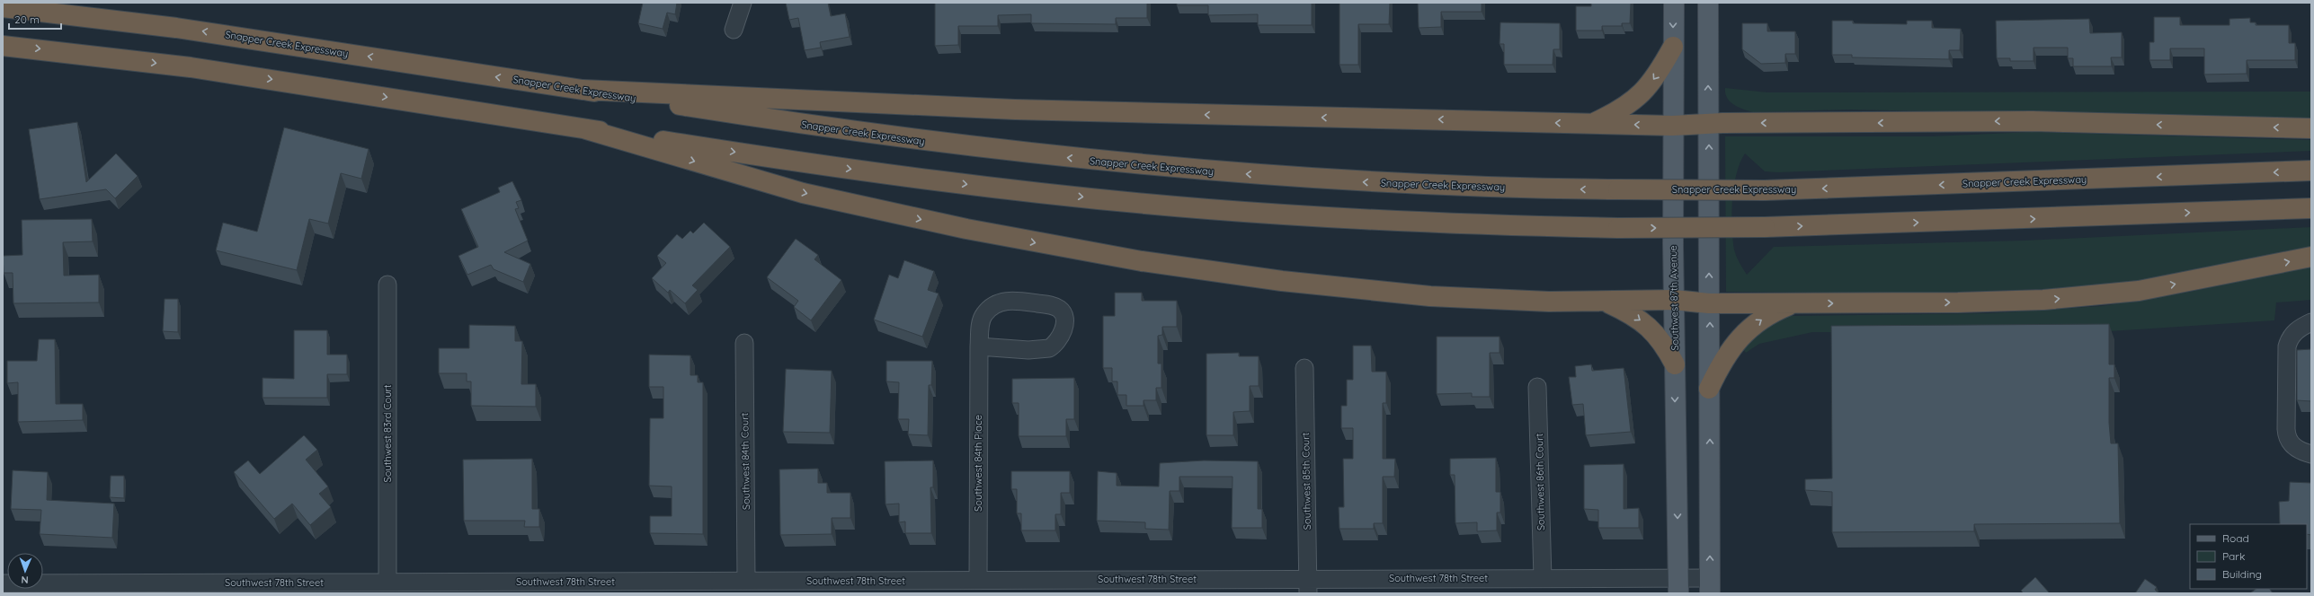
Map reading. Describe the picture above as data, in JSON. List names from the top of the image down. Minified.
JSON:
{"streets":{"highway":["Snapper Creek Expressway"],"main road":["Southwest 87th Avenue"],"street":["Southwest 83rd Court","Southwest 84th Court","Southwest 84th Place","Southwest 85th Court","Southwest 86th Court","Southwest 78th Street"]},"crossings":[["Southwest 87th Avenue","Southwest 78th Street"],["Southwest 83rd Court","Southwest 78th Street"],["Southwest 84th Court","Southwest 78th Street"],["Southwest 84th Place","Southwest 78th Street"],["Southwest 85th Court","Southwest 78th Street"],["Southwest 86th Court","Southwest 78th Street"]],"legend":["Road","Park","Building"],"scale_bar":"20 m","north":"bottom"}
